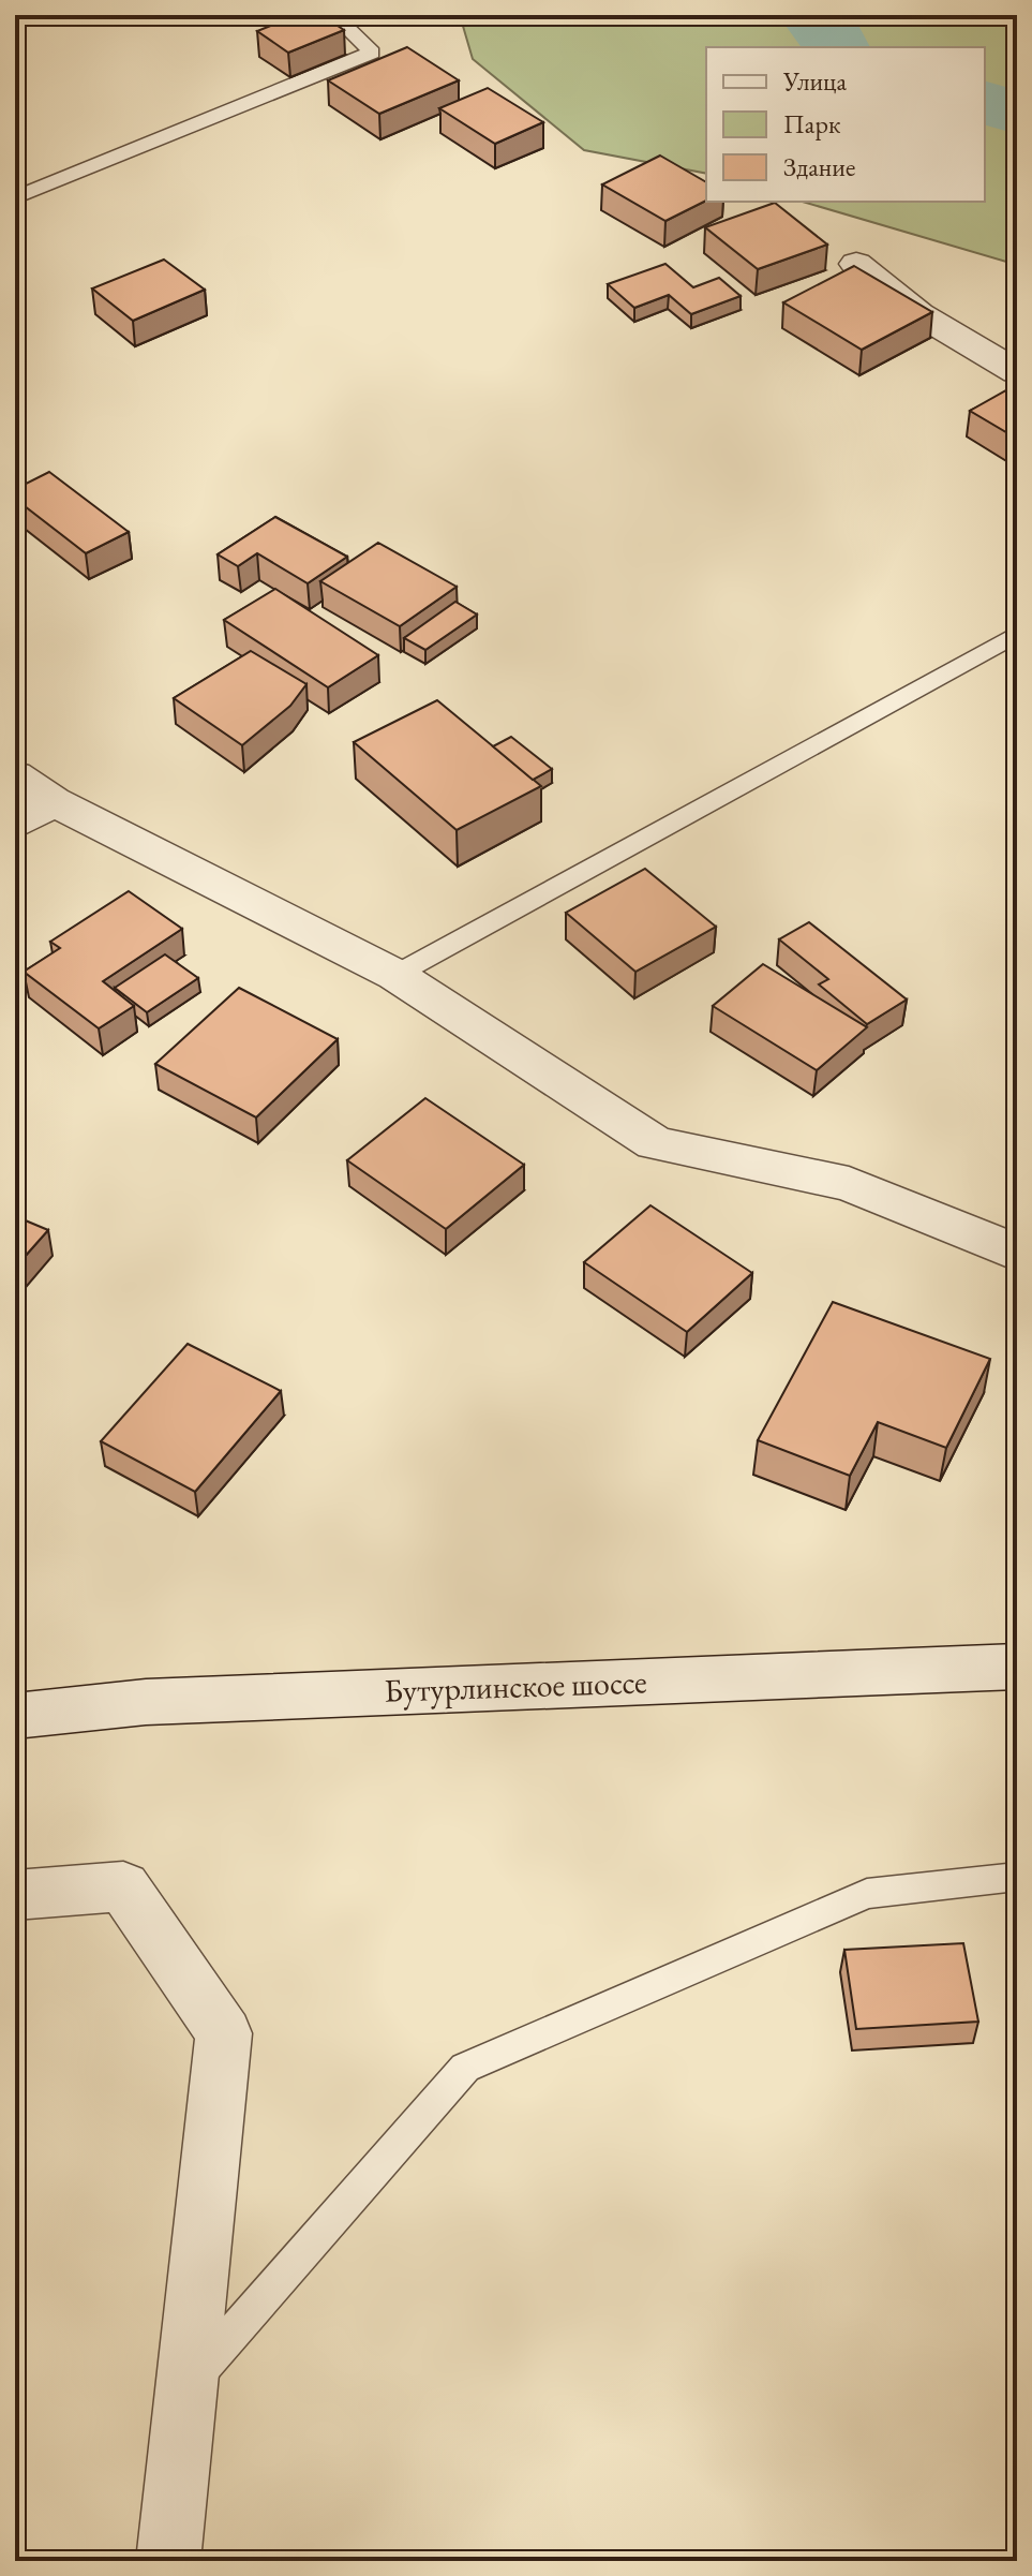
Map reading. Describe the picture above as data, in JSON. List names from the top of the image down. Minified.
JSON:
{"streets":{"street":["Бутурлинское шоссе"]},"legend":["Улица","Парк","Здание"]}
